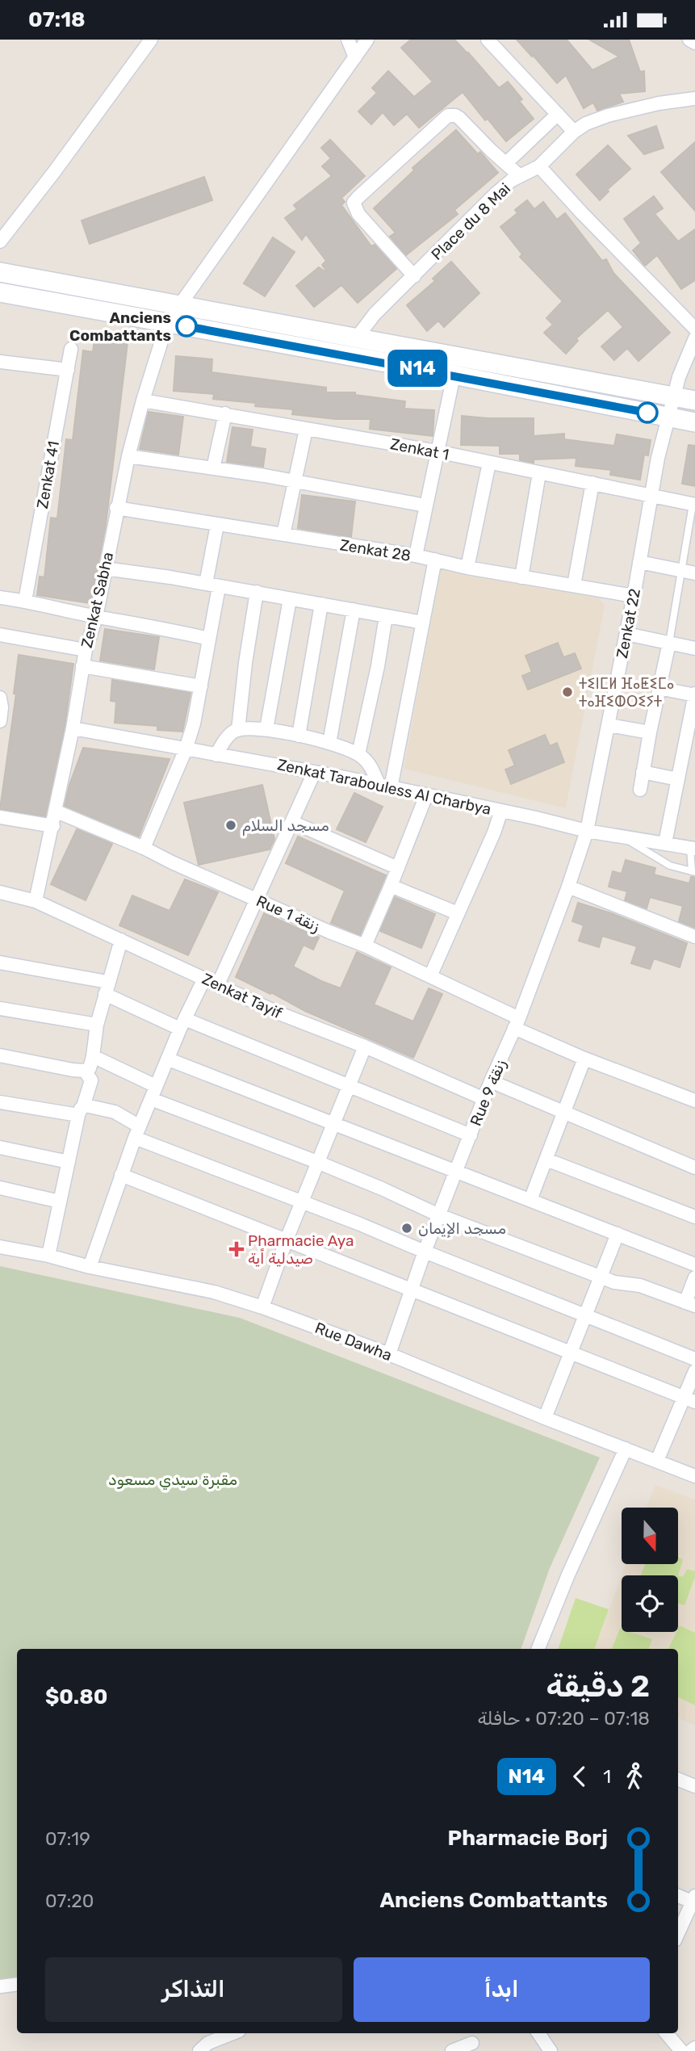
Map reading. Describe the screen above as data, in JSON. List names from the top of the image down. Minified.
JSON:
{"streets":{"street":["Place du 8 Mai","Zenkat 1","Zenkat 41","Zenkat 28","Zenkat Sabha","Zenkat 22","Zenkat Tarabouless Al Charbya","Rue 1 زنقة","Zenkat Tayif","Rue 9 زنقة","Rue Dawha"]},"crossings":[["Zenkat 1","Zenkat Sabha"],["Zenkat 1","Zenkat 22"],["Zenkat 28","Zenkat Sabha"],["Zenkat 28","Zenkat 22"],["Zenkat Sabha","Zenkat Tarabouless Al Charbya"],["Zenkat Sabha","Rue 1 زنقة"],["Zenkat Sabha","Zenkat Tayif"],["Zenkat 22","Zenkat Tarabouless Al Charbya"],["Zenkat 22","Rue 9 زنقة"],["Zenkat Tarabouless Al Charbya","Rue 9 زنقة"],["Rue 1 زنقة","Rue 9 زنقة"],["Zenkat Tayif","Rue 9 زنقة"],["Rue 9 زنقة","Rue Dawha"]],"parks":["مقبرة سيدي مسعود"],"places":{"other":["Anciens Combattants","ⵜⵉⵏⵎⵍ ⴼⴰⵟⵉⵎⴰ ⵜⴰⴼⵉⵀⵔⵉⵢⵜ","مسجد السلام","مسجد الإيمان"],"health":["Pharmacie Aya صيدلية اًية"]},"lines":["bus line N14"],"north":"bottom","page":{"status":"07:18","on_map":"N14","heading":["2 دقيقة","07:18 – 07:20 · حافلة","$0.80"],"legs":["1","N14"],"list":[{"name":"Pharmacie Borj","value":"07:19"},{"name":"Anciens Combattants","value":"07:20"}],"buttons":["ابدأ","التذاكر"]}}
